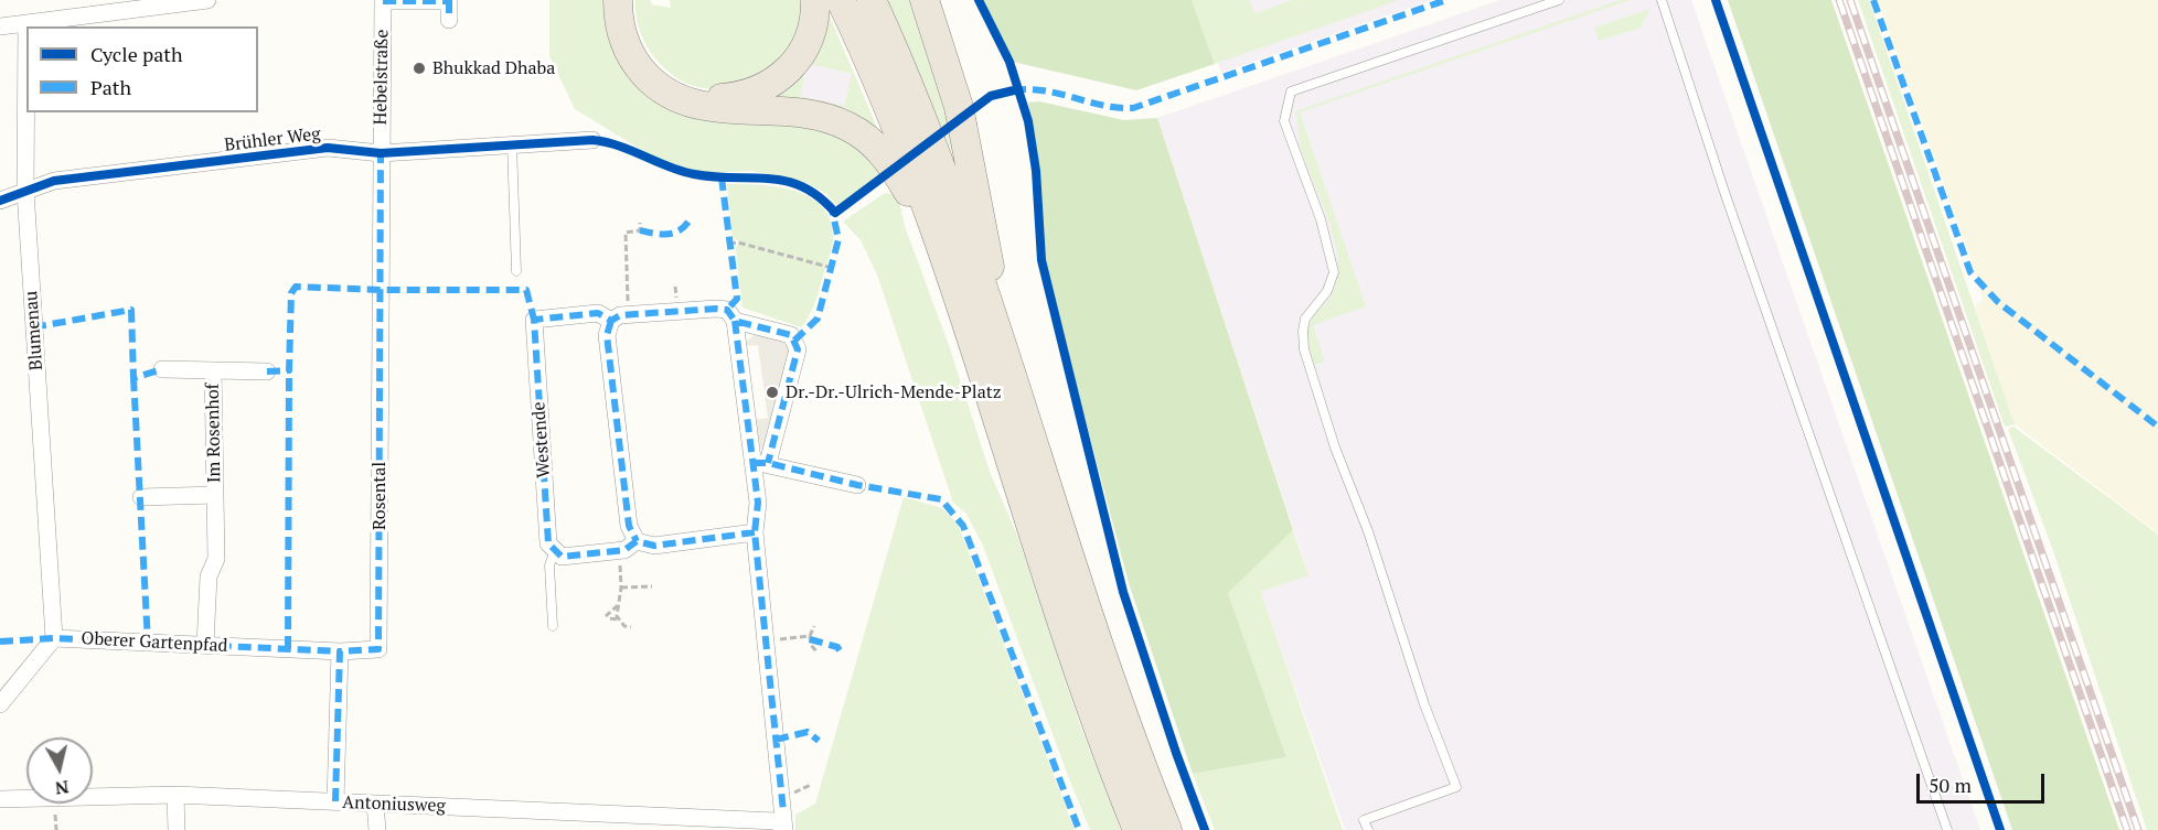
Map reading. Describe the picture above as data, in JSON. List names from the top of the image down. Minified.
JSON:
{"streets":{"street":["Hebelstraße","Brühler Weg","Blumenau","Im Rosenhof","Westende","Rosental","Oberer Gartenpfad","Antoniusweg"]},"crossings":[["Hebelstraße","Brühler Weg"],["Hebelstraße","Rosental"],["Brühler Weg","Blumenau"],["Brühler Weg","Rosental"],["Blumenau","Oberer Gartenpfad"],["Im Rosenhof","Oberer Gartenpfad"],["Rosental","Oberer Gartenpfad"]],"places":["Bhukkad Dhaba","Dr.-Dr.-Ulrich-Mende-Platz"],"legend":["Cycle path","Path"],"scale_bar":"50 m","north":"bottom"}
